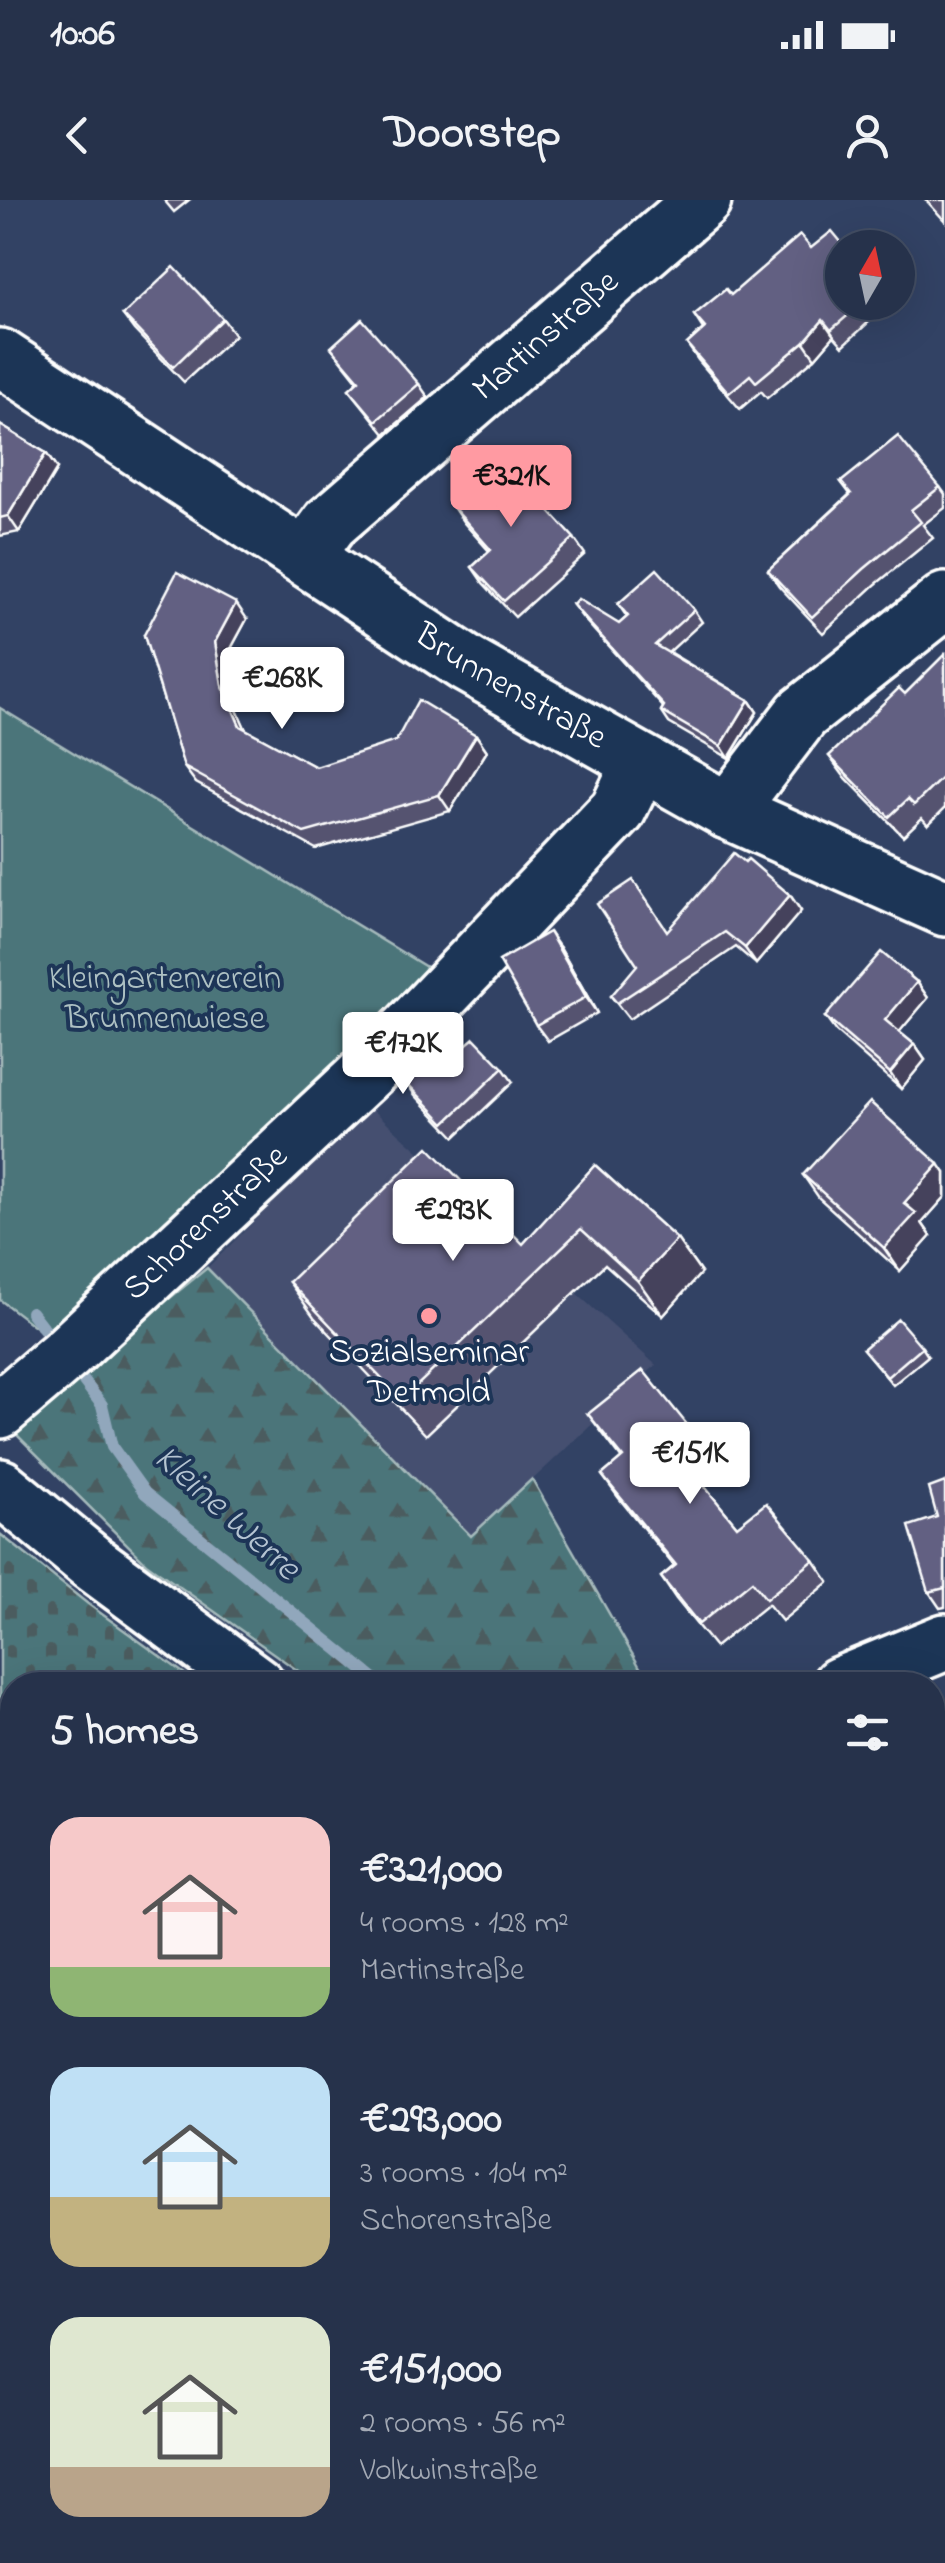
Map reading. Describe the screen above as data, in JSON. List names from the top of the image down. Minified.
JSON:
{"streets":{"street":["Martinstraße","Brunnenstraße","Schorenstraße"]},"crossings":[["Martinstraße","Brunnenstraße"],["Brunnenstraße","Schorenstraße"]],"water":["Kleine Werre"],"parks":["Kleingartenverein Brunnenwiese"],"places":["Sozialseminar Detmold"],"north":"top","page":{"status":"10:06","header":"Doorstep","price":["€321K","€268K","€172K","€293K","€151K"],"heading":"5 homes","list":[{"name":"€321,000","note":"4 rooms · 128 m² · Martinstraße"},{"name":"€293,000","note":"3 rooms · 104 m² · Schorenstraße"},{"name":"€151,000","note":"2 rooms · 56 m² · Volkwinstraße"}]}}
